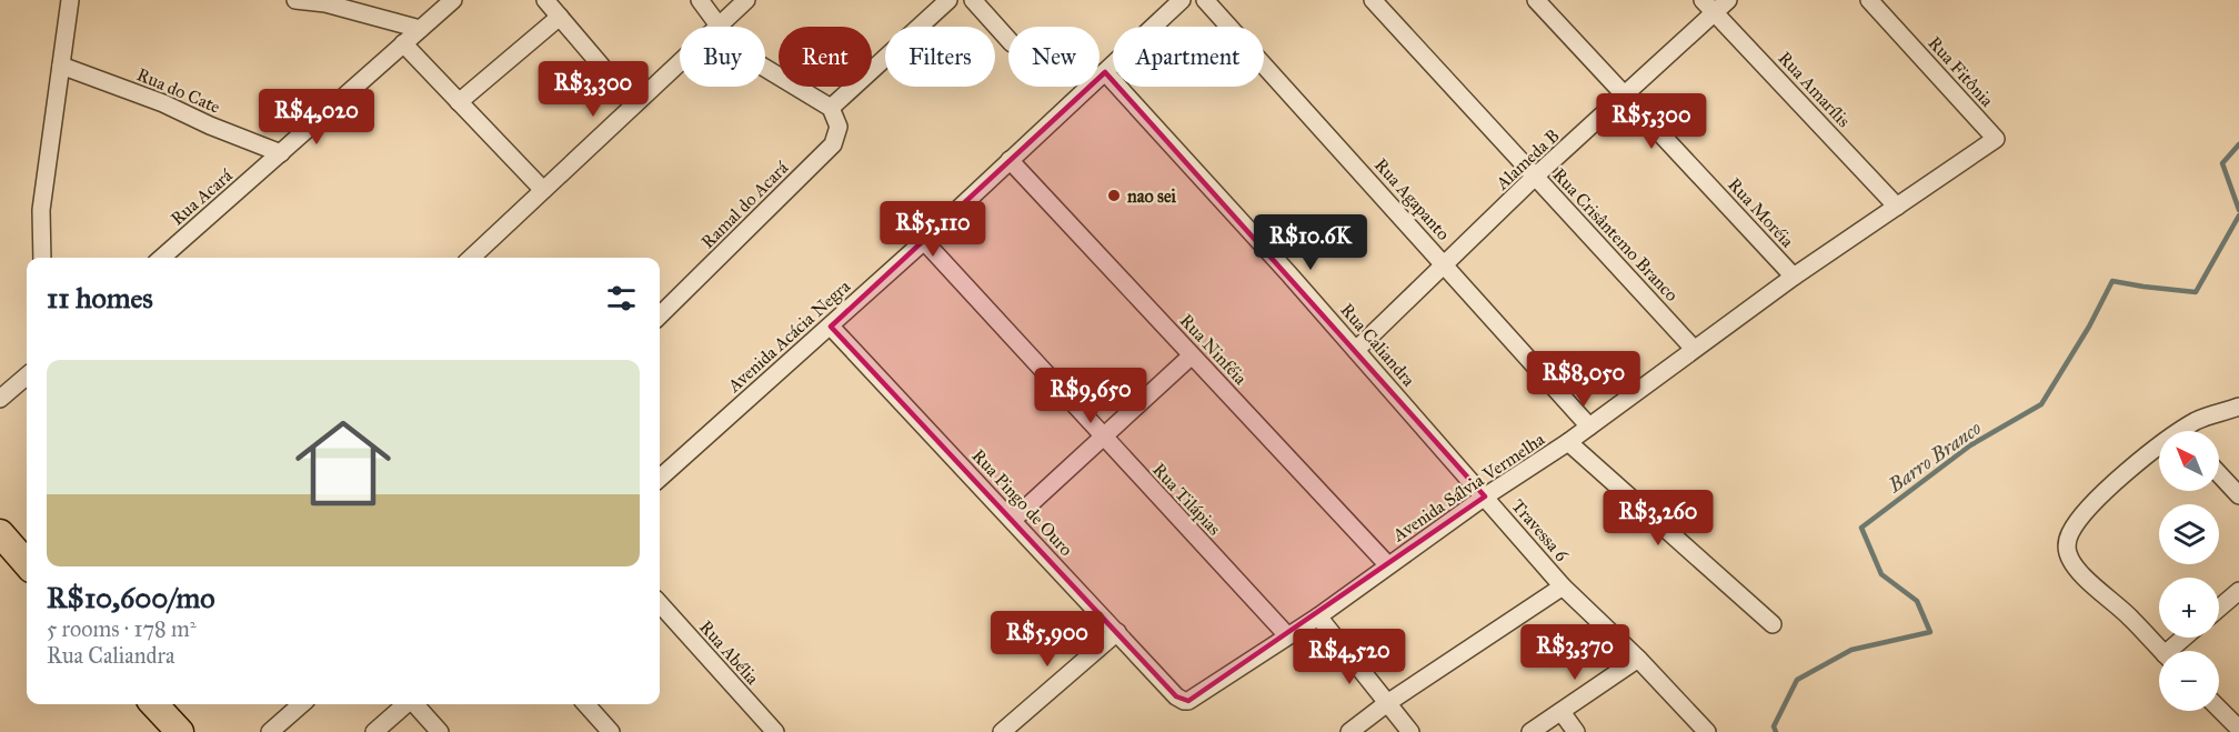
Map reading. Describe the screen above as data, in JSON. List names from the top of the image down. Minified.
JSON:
{"streets":{"street":["Rua Fitônia","Rua Amarílis","Rua do Cate","Alameda B","Rua Acará","Rua Agapanto","Ramal do Acará","Rua Moréia","Rua Crisântemo Branco","Avenida Acácia Negra","Rua Caliandra","Rua Ninféia","Avenida Sálvia Vermelha","Rua Tilápias","Rua Pingo de Ouro","Travessa 6","Rua Abélia"]},"crossings":[["Rua Fitônia","Avenida Sálvia Vermelha"],["Rua Amarílis","Alameda B"],["Rua Amarílis","Avenida Sálvia Vermelha"],["Rua do Cate","Rua Acará"],["Alameda B","Rua Agapanto"],["Alameda B","Rua Moréia"],["Alameda B","Rua Crisântemo Branco"],["Alameda B","Rua Caliandra"],["Rua Agapanto","Avenida Sálvia Vermelha"],["Rua Moréia","Avenida Sálvia Vermelha"],["Rua Crisântemo Branco","Avenida Sálvia Vermelha"],["Avenida Acácia Negra","Rua Caliandra"],["Avenida Acácia Negra","Rua Ninféia"],["Avenida Acácia Negra","Rua Tilápias"],["Avenida Acácia Negra","Rua Pingo de Ouro"],["Rua Caliandra","Avenida Sálvia Vermelha"],["Rua Caliandra","Travessa 6"],["Rua Ninféia","Avenida Sálvia Vermelha"],["Avenida Sálvia Vermelha","Rua Tilápias"],["Avenida Sálvia Vermelha","Rua Pingo de Ouro"],["Avenida Sálvia Vermelha","Travessa 6"]],"water":["Barro Branco"],"places":["nao sei"],"north":"top left","page":{"chip":["Buy","Rent","Filters","New","Apartment"],"price":["R$3,300","R$4,020","R$5,300","R$5,110","R$10.6K","R$8,050","R$9,650","R$3,260","R$5,900","R$3,370","R$4,520"],"heading":"11 homes","list":[{"name":"R$10,600/mo","note":"5 rooms · 178 m² · Rua Caliandra"}],"map_buttons":["+","−"]}}
